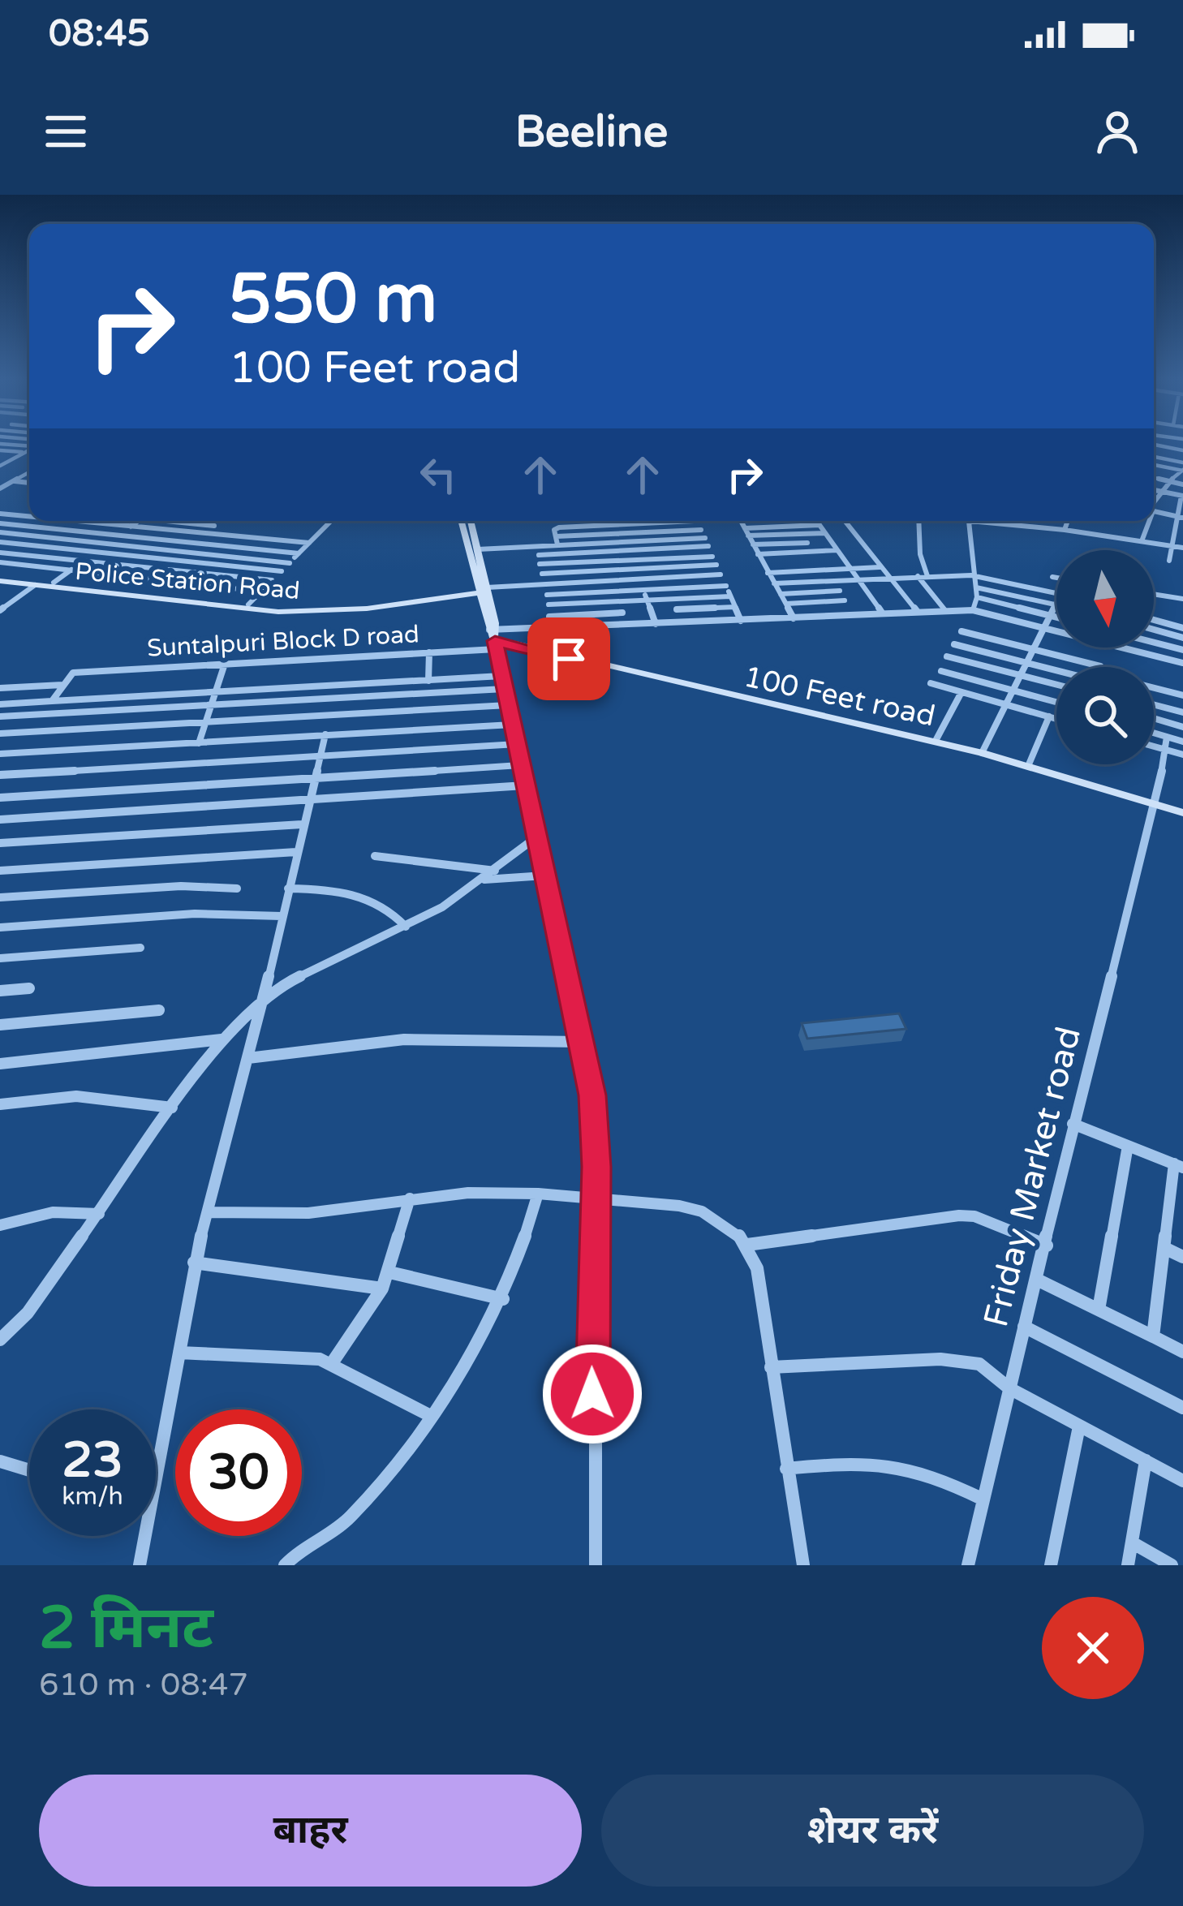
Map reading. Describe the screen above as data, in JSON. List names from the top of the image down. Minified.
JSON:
{"streets":{"street":["Police Station Road","Suntalpuri Block D road","100 Feet road","Friday Market road"]},"crossings":[["Suntalpuri Block D road","100 Feet road"],["100 Feet road","Friday Market road"]],"north":"bottom","page":{"status":"08:45","header":"Beeline","turn":["550 m","100 Feet road"],"speed":"23 km/h","limit":"30","heading":["2 मिनट","610 m · 08:47"],"buttons":["बाहर","शेयर करें"]}}
